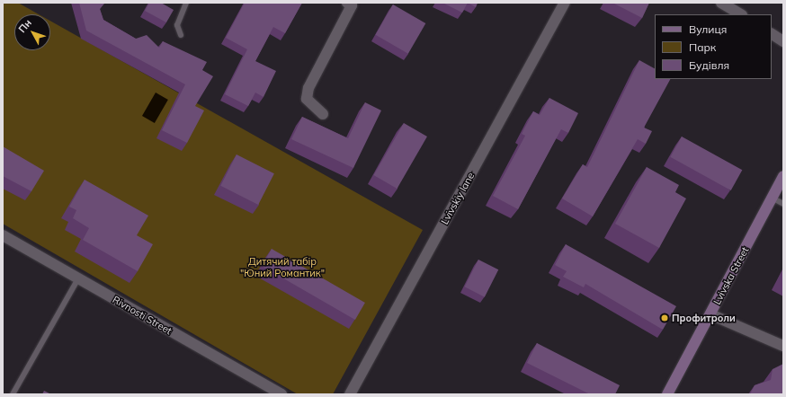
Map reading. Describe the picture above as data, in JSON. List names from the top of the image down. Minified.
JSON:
{"streets":{"main road":["Lvivska Street"],"street":["Lvivskiy lane","Rivnosti Street"]},"parks":["Дитячий табір \"Юний Романтик\""],"places":["Профитроли"],"legend":["Вулиця","Парк","Будівля"],"north":"top left"}
